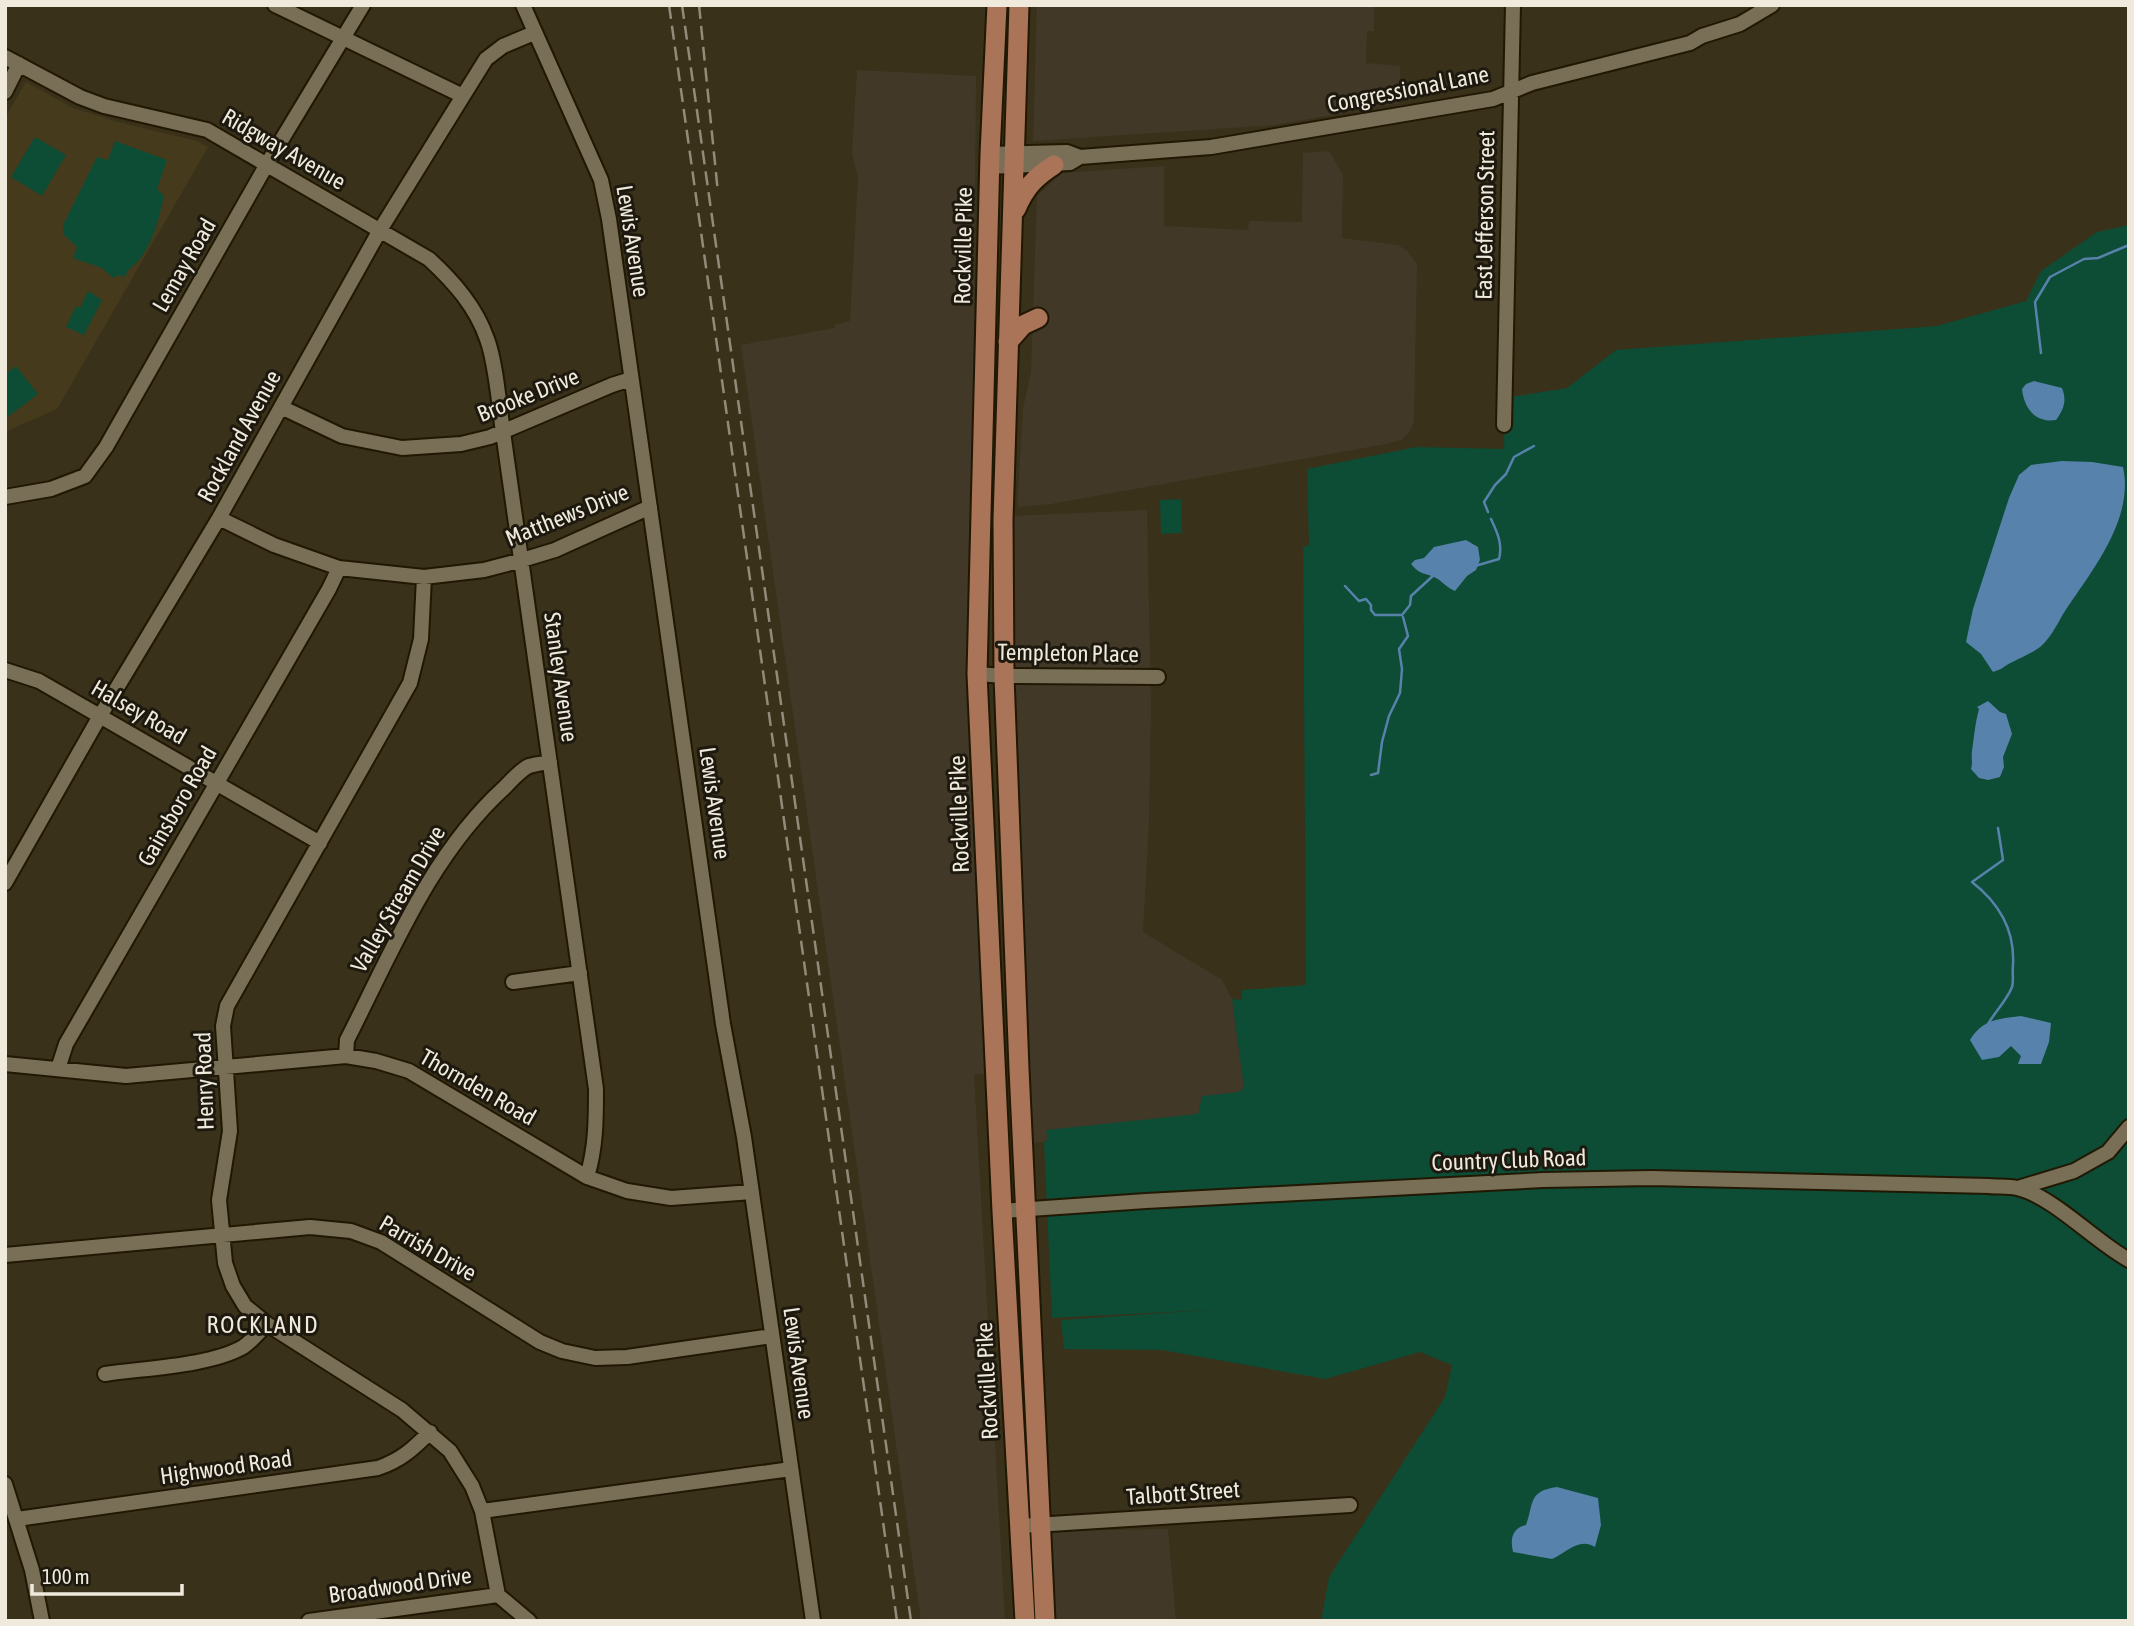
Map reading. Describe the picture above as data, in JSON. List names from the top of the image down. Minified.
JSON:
{"streets":{"main road":["Rockville Pike"],"street":["Congressional Lane","Ridgway Avenue","East Jefferson Street","Lewis Avenue","Lemay Road","Brooke Drive","Rockland Avenue","Matthews Drive","Templeton Place","Stanley Avenue","Halsey Road","Gainsboro Road","Valley Stream Drive","Henry Road","Thornden Road","Country Club Road","Parrish Drive","Highwood Road","Talbott Street","Broadwood Drive"]},"crossings":[["Congressional Lane","East Jefferson Street"],["Congressional Lane","Rockville Pike"],["Ridgway Avenue","Lemay Road"],["Ridgway Avenue","Rockland Avenue"],["Ridgway Avenue","Stanley Avenue"],["Lewis Avenue","Brooke Drive"],["Lewis Avenue","Rockland Avenue"],["Lewis Avenue","Matthews Drive"],["Lewis Avenue","Thornden Road"],["Lewis Avenue","Parrish Drive"],["Rockville Pike","Templeton Place"],["Rockville Pike","Country Club Road"],["Rockville Pike","Talbott Street"],["Brooke Drive","Rockland Avenue"],["Brooke Drive","Stanley Avenue"],["Rockland Avenue","Matthews Drive"],["Rockland Avenue","Stanley Avenue"],["Rockland Avenue","Halsey Road"],["Matthews Drive","Stanley Avenue"],["Matthews Drive","Gainsboro Road"],["Matthews Drive","Henry Road"],["Stanley Avenue","Valley Stream Drive"],["Stanley Avenue","Thornden Road"],["Halsey Road","Gainsboro Road"],["Halsey Road","Henry Road"],["Gainsboro Road","Thornden Road"],["Valley Stream Drive","Thornden Road"],["Henry Road","Thornden Road"],["Henry Road","Parrish Drive"],["Henry Road","Highwood Road"],["Henry Road","Broadwood Drive"]],"districts":["ROCKLAND"],"scale_bar":"100 m"}
